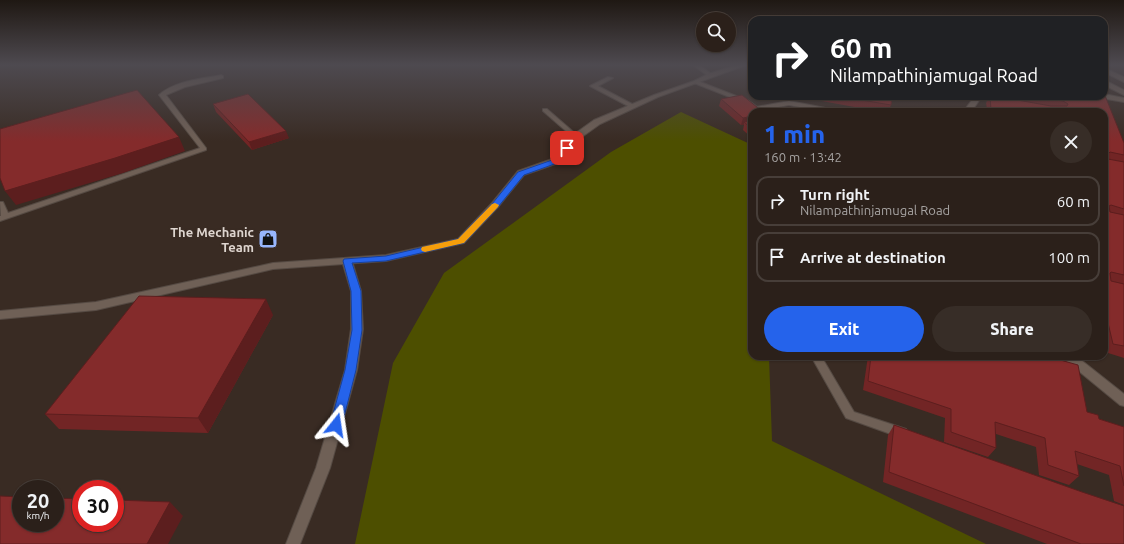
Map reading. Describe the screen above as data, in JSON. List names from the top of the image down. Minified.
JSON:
{"places":{"shop":["The Mechanic Team"]},"page":{"turn":["60 m","Nilampathinjamugal Road"],"heading":["1 min","160 m · 13:42"],"list":[{"name":"Turn right","note":"Nilampathinjamugal Road","value":"60 m"},{"name":"Arrive at destination","value":"100 m"}],"buttons":["Exit","Share"],"speed":"20 km/h","limit":"30"}}
